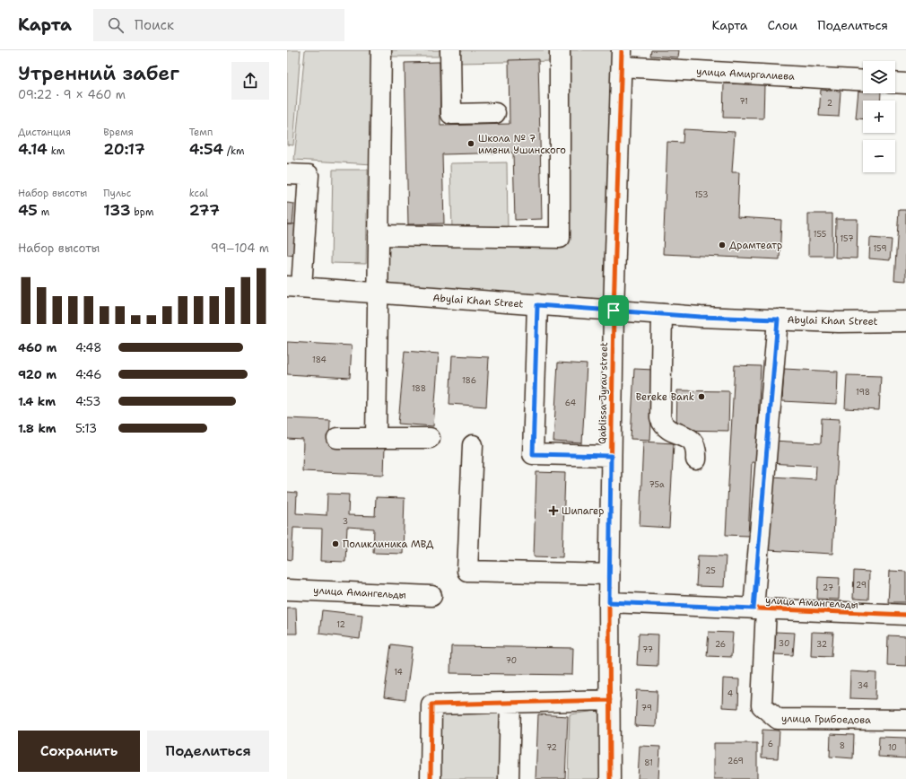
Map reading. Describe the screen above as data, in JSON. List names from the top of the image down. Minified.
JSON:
{"streets":{"street":["улица Амиргалиева","Abylai Khan Street","Qablissa Jyrau street","улица Амангельды","улица Грибоедова"]},"crossings":[["улица Амиргалиева","Qablissa Jyrau street"],["Abylai Khan Street","Qablissa Jyrau street"],["Qablissa Jyrau street","улица Амангельды"],["улица Амангельды","улица Грибоедова"]],"places":{"other":["Школа № 7 имени Ушинского","Драмтеатр","Bereke Bank","Поликлиника МВД"],"health":["Шипагер"]},"house_numbers":["71","2","153","155","157","159","184","186","188","198","64","75а","3","25","29","27","12","30","26","32","77","70","14","34","4","79","6","8","72","10","269","81"],"page":{"header":"Карта","search":"Поиск","nav":["Карта","Слои","Поделиться"],"heading":["Утренний забег","09:22 · 9 × 460 m"],"map_buttons":["+","−"],"stats":[["Дистанция","4.14 km"],["Время","20:17"],["Темп","4:54 /km"],["Набор высоты","45 m"],["Пульс","133 bpm"],["kcal","277"]],"chart":["Набор высоты","99–104 m"],"list":[{"name":"460 m","note":"4:48"},{"name":"920 m","note":"4:46"},{"name":"1.4 km","note":"4:53"},{"name":"1.8 km","note":"5:13"}],"buttons":["Сохранить","Поделиться"]}}
